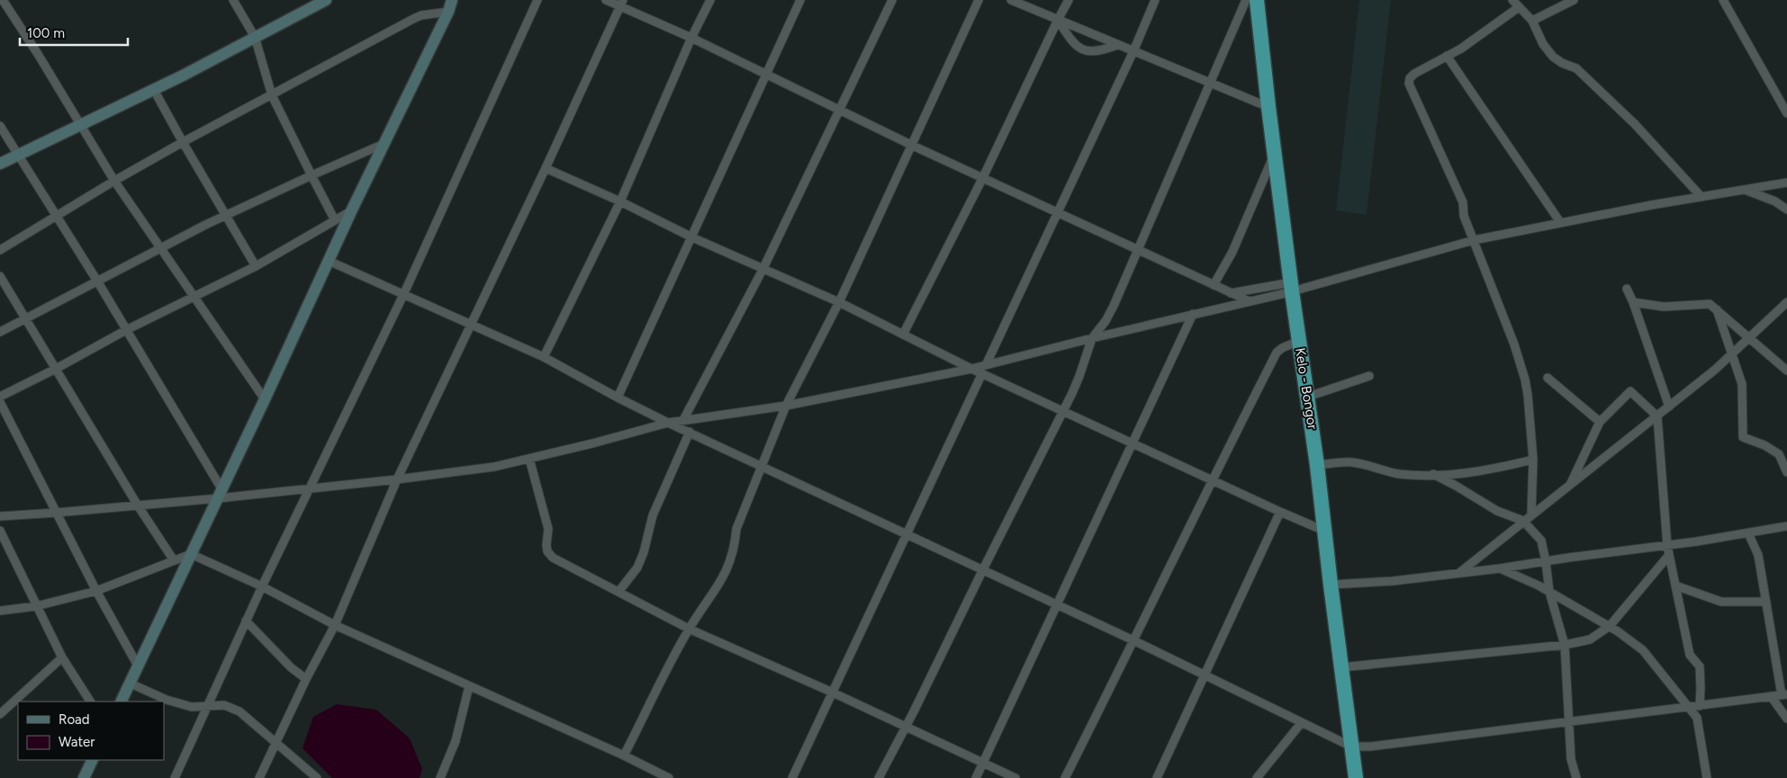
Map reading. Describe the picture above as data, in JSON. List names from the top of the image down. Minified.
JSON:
{"streets":{"highway":["Kelo - Bongor"]},"legend":["Road","Water"],"scale_bar":"100 m"}
